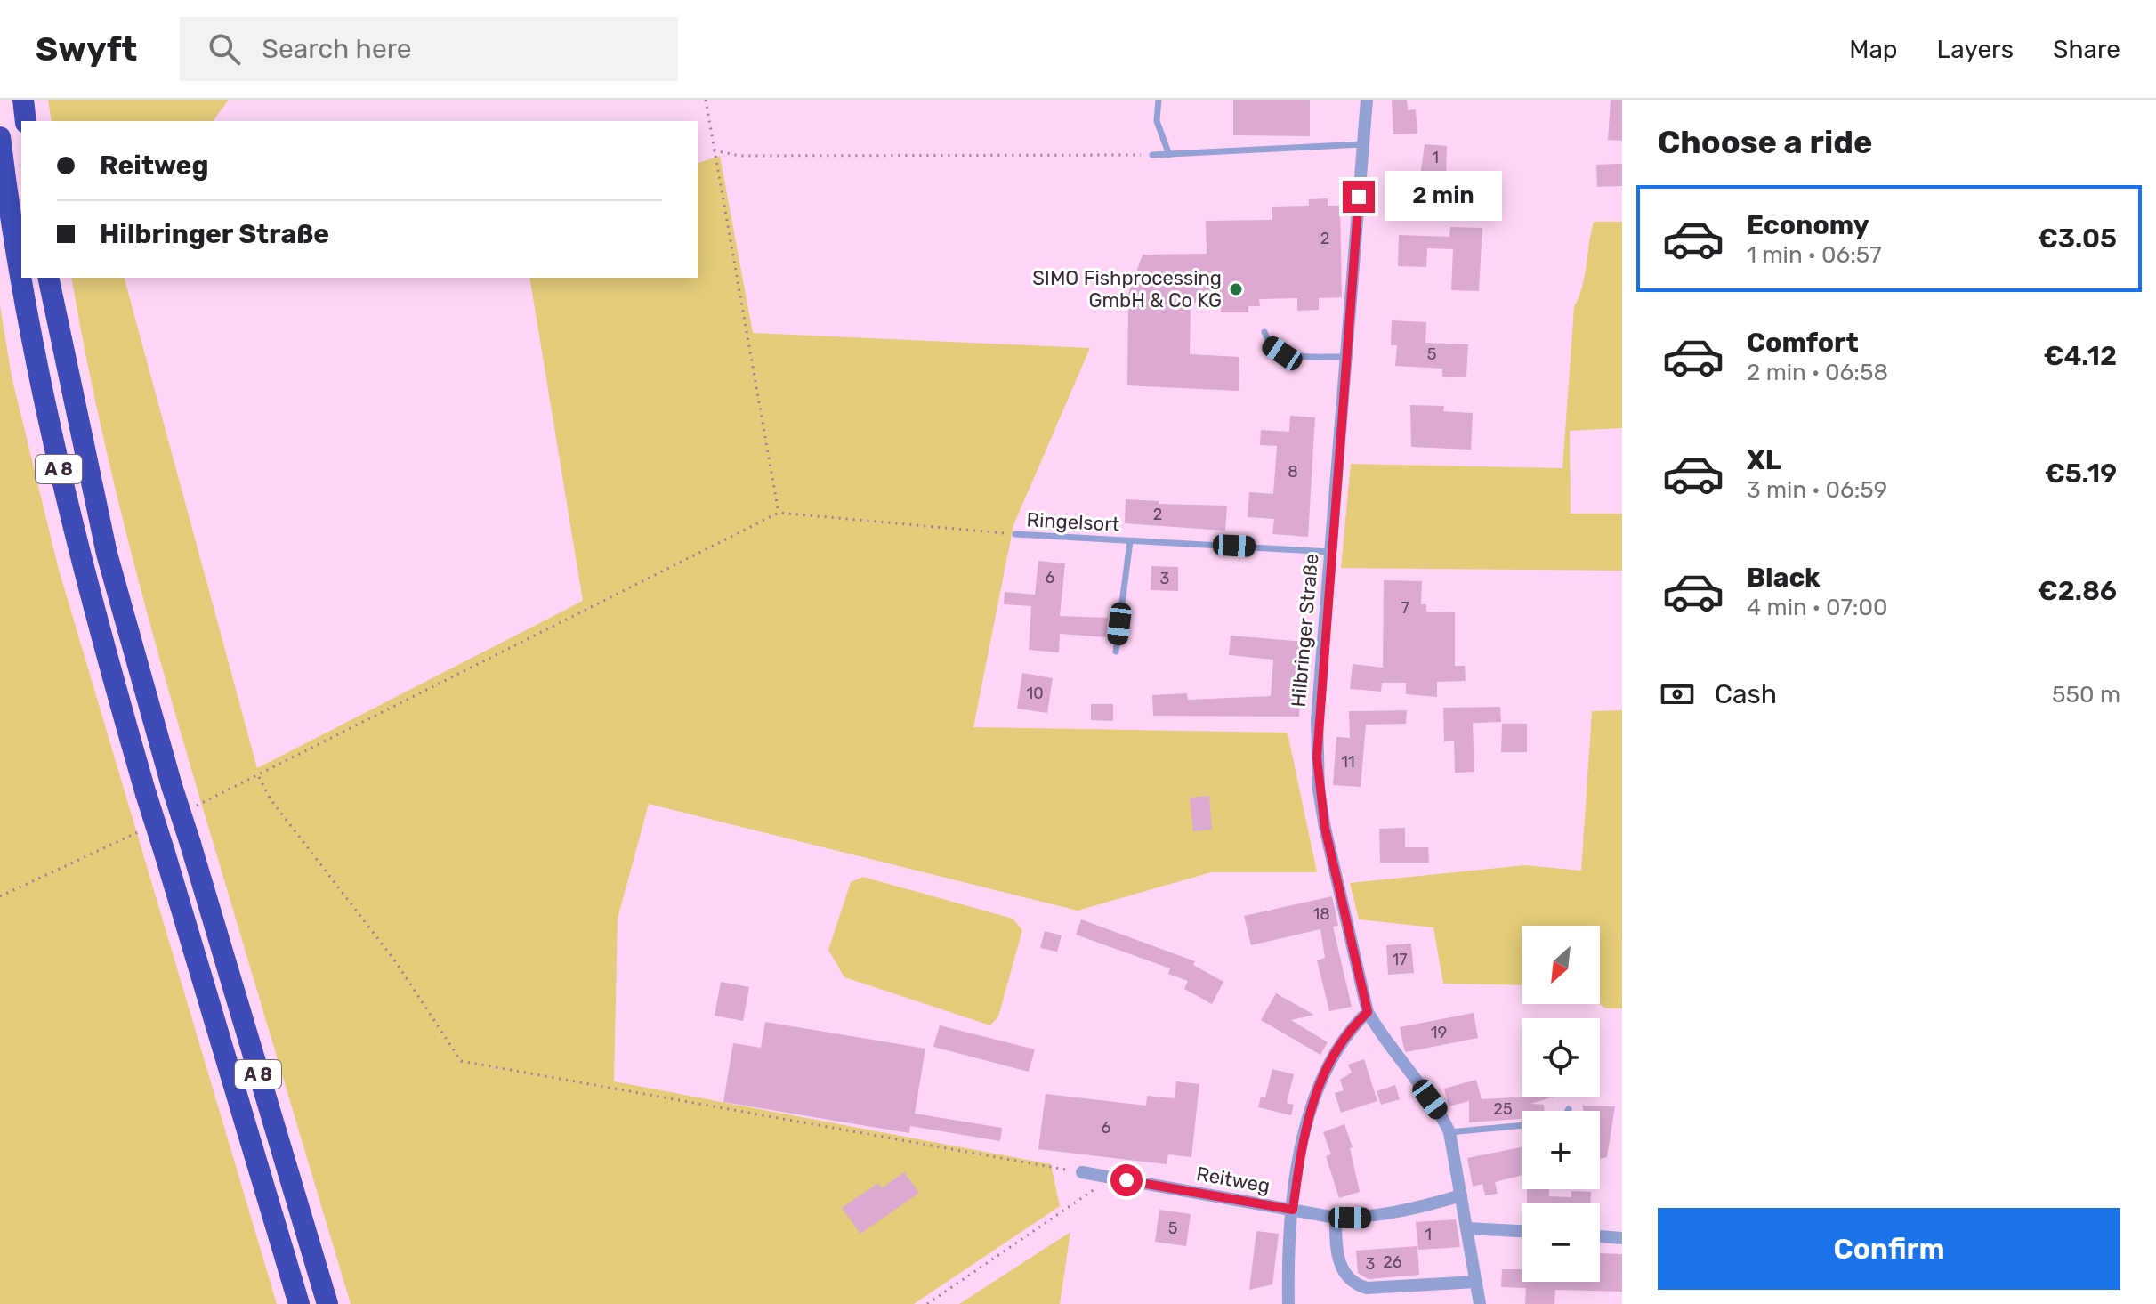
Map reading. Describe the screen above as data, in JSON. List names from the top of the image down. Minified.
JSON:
{"streets":{"highway":["A 8"],"street":["Hilbringer Straße","Reitweg"],"lane":["Ringelsort"]},"crossings":[["Ringelsort","Hilbringer Straße"],["Hilbringer Straße","Reitweg"]],"places":["SIMO Fishprocessing GmbH & Co KG"],"house_numbers":["1","2","5","8","2","6","3","7","10","11","18","17","19","25","6","5","1","26","3"],"north":"bottom left","page":{"header":"Swyft","search":"Search here","nav":["Map","Layers","Share"],"heading":"Choose a ride","banner":["Reitweg","Hilbringer Straße"],"bubble":"2 min","list":[{"name":"Economy","note":"1 min · 06:57","value":"€3.05"},{"name":"Comfort","note":"2 min · 06:58","value":"€4.12"},{"name":"XL","note":"3 min · 06:59","value":"€5.19"},{"name":"Black","note":"4 min · 07:00","value":"€2.86"}],"pay":["Cash","550 m"],"map_buttons":["+","−"],"buttons":"Confirm"}}
